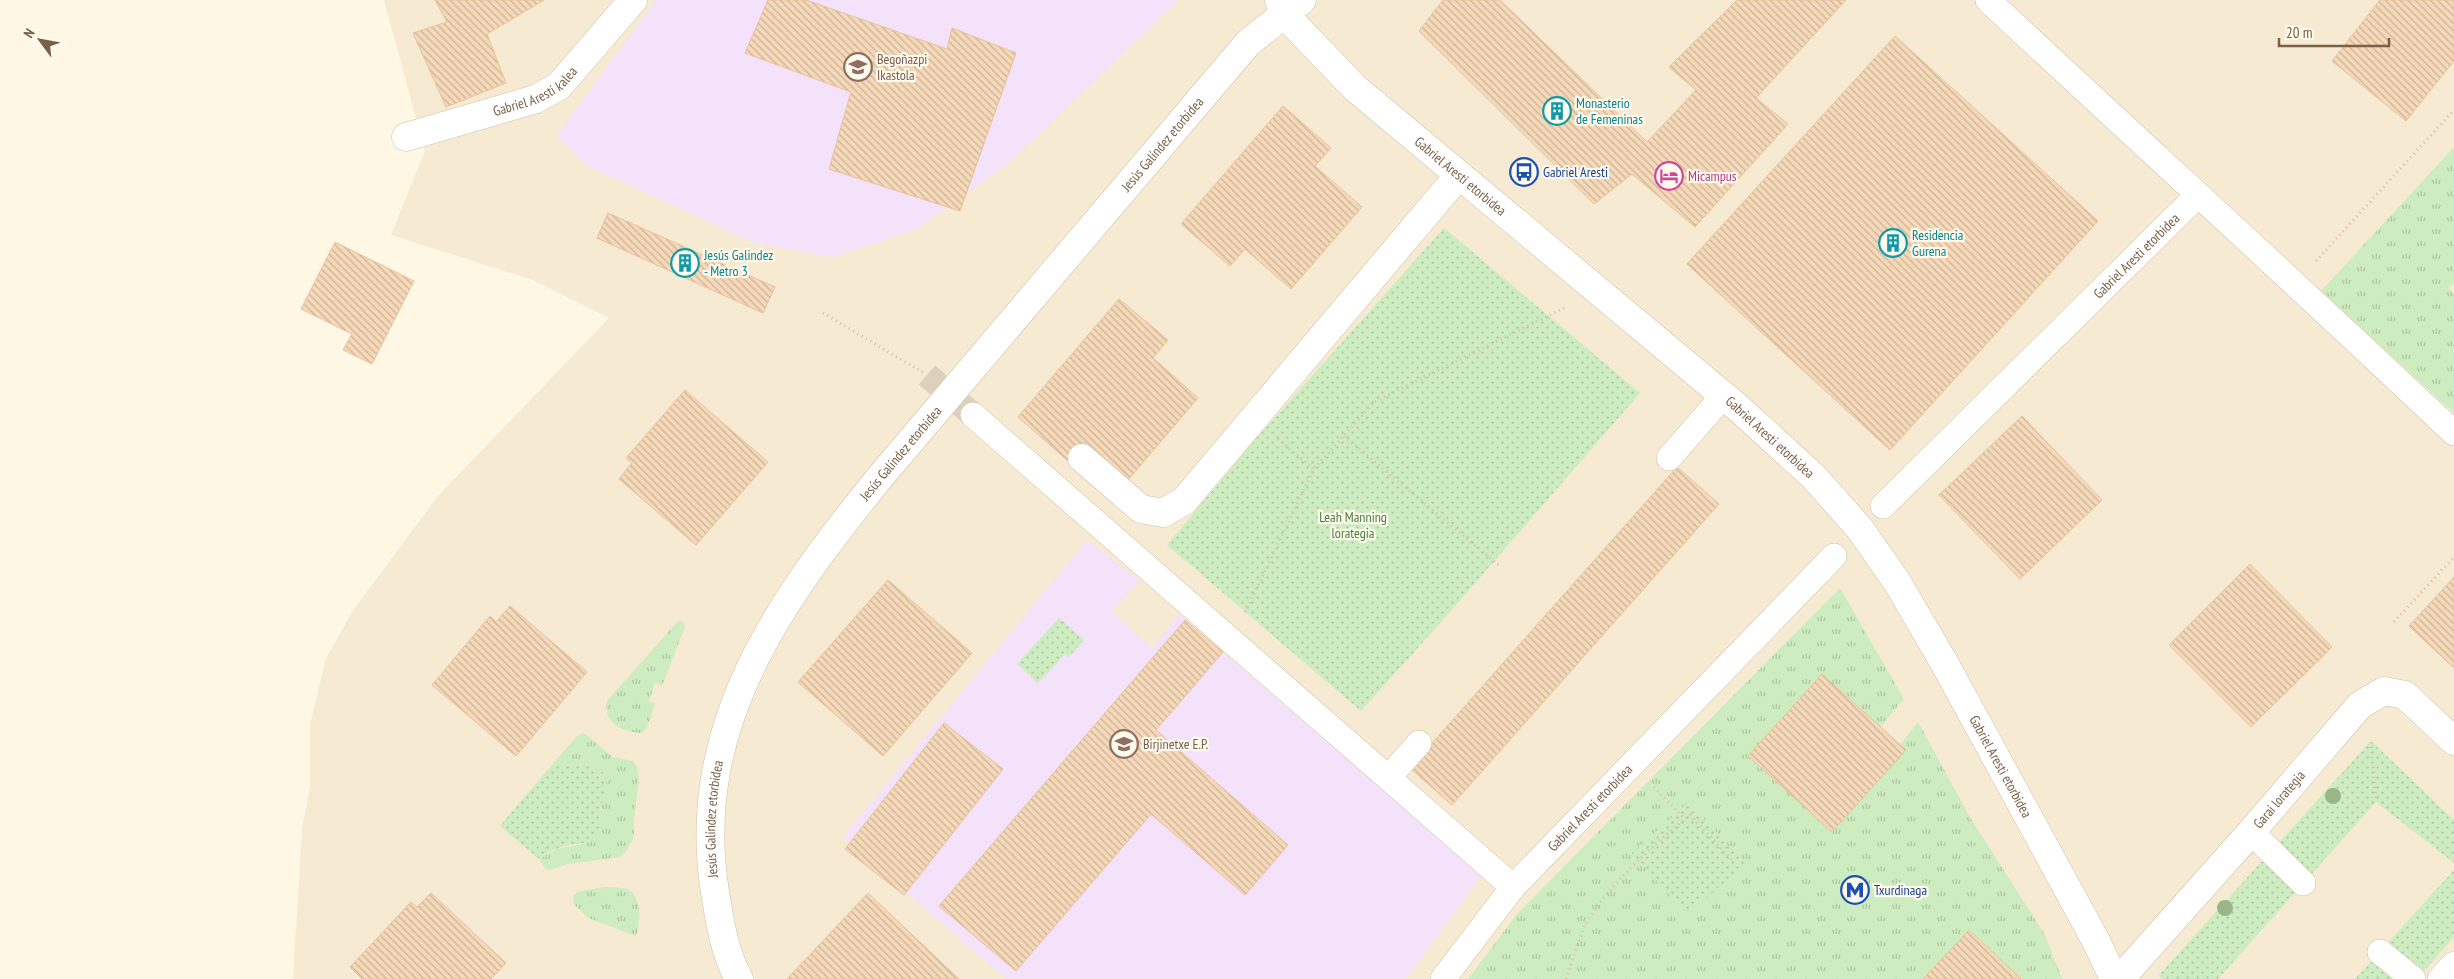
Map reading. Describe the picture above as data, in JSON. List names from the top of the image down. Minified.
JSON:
{"streets":{"street":["Gabriel Aresti kalea","Jesús Galíndez etorbidea","Gabriel Aresti etorbidea","Garai lorategia"]},"crossings":[["Jesús Galíndez etorbidea","Gabriel Aresti etorbidea"]],"parks":["Leah Manning lorategia"],"places":{"school or university":["Begoñazpi Ikastola","Birjinetxe E.P."],"building":["Monasterio de Femeninas","Residencia Gurena","Jesús Galindez - Metro 3"],"bus stop":["Gabriel Aresti"],"hotel":["Micampus"],"metro station":["Txurdinaga"]},"scale_bar":"20 m","north":"top left"}
